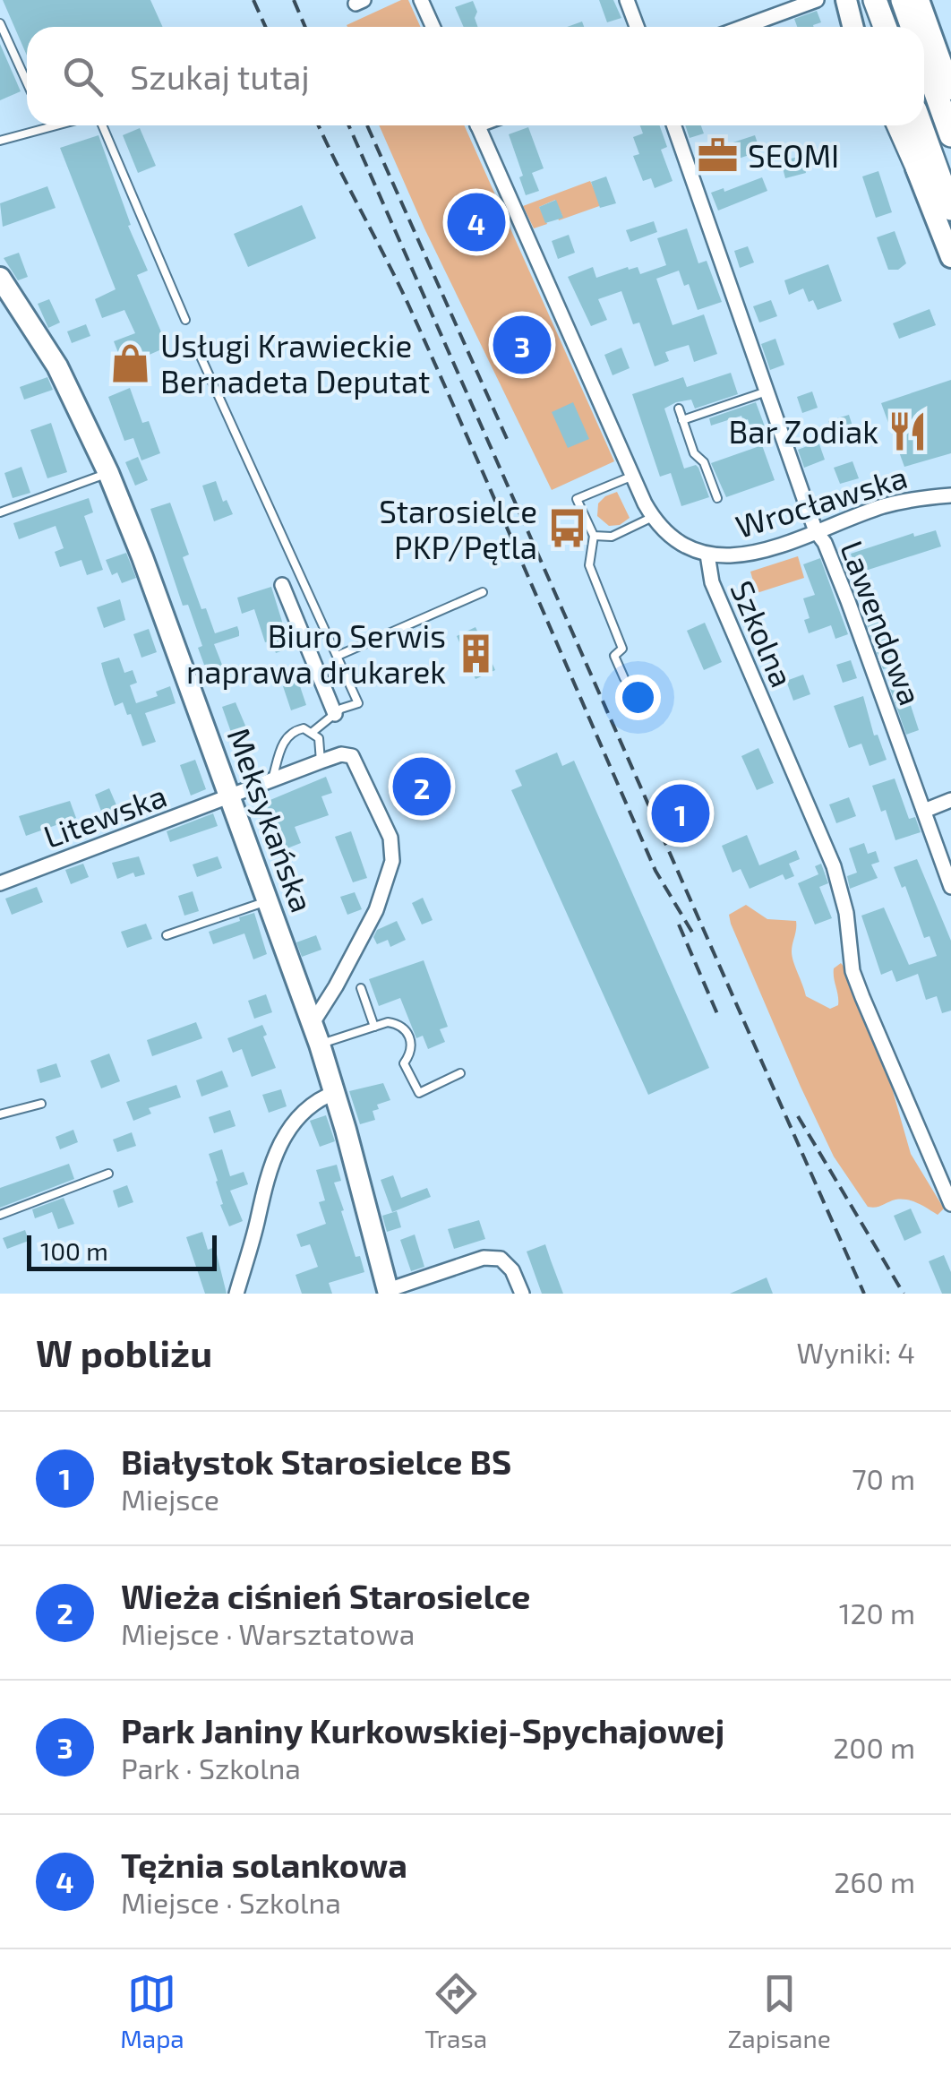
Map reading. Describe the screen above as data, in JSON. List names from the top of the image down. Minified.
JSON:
{"streets":{"street":["Wrocławska","Lawendowa","Szkolna","Litewska","Meksykańska"]},"crossings":[["Wrocławska","Lawendowa"],["Wrocławska","Szkolna"],["Litewska","Meksykańska"]],"places":{"office":["SEOMI"],"shop":["Usługi Krawieckie Bernadeta Deputat"],"restaurant":["Bar Zodiak"],"bus stop":["Starosielce PKP/Pętla"],"building":["Biuro Serwis naprawa drukarek"]},"scale_bar":"100 m","page":{"search":"Szukaj tutaj","pins":["4","3","2","1"],"scale":"100 m","heading":["W pobliżu","Wyniki: 4"],"list":[{"mark":"1","name":"Białystok Starosielce BS","note":"Miejsce","value":"70 m"},{"mark":"2","name":"Wieża ciśnień Starosielce","note":"Miejsce · Warsztatowa","value":"120 m"},{"mark":"3","name":"Park Janiny Kurkowskiej-Spychajowej","note":"Park · Szkolna","value":"200 m"},{"mark":"4","name":"Tężnia solankowa","note":"Miejsce · Szkolna","value":"260 m"}],"nav":["Mapa","Trasa","Zapisane"]}}
